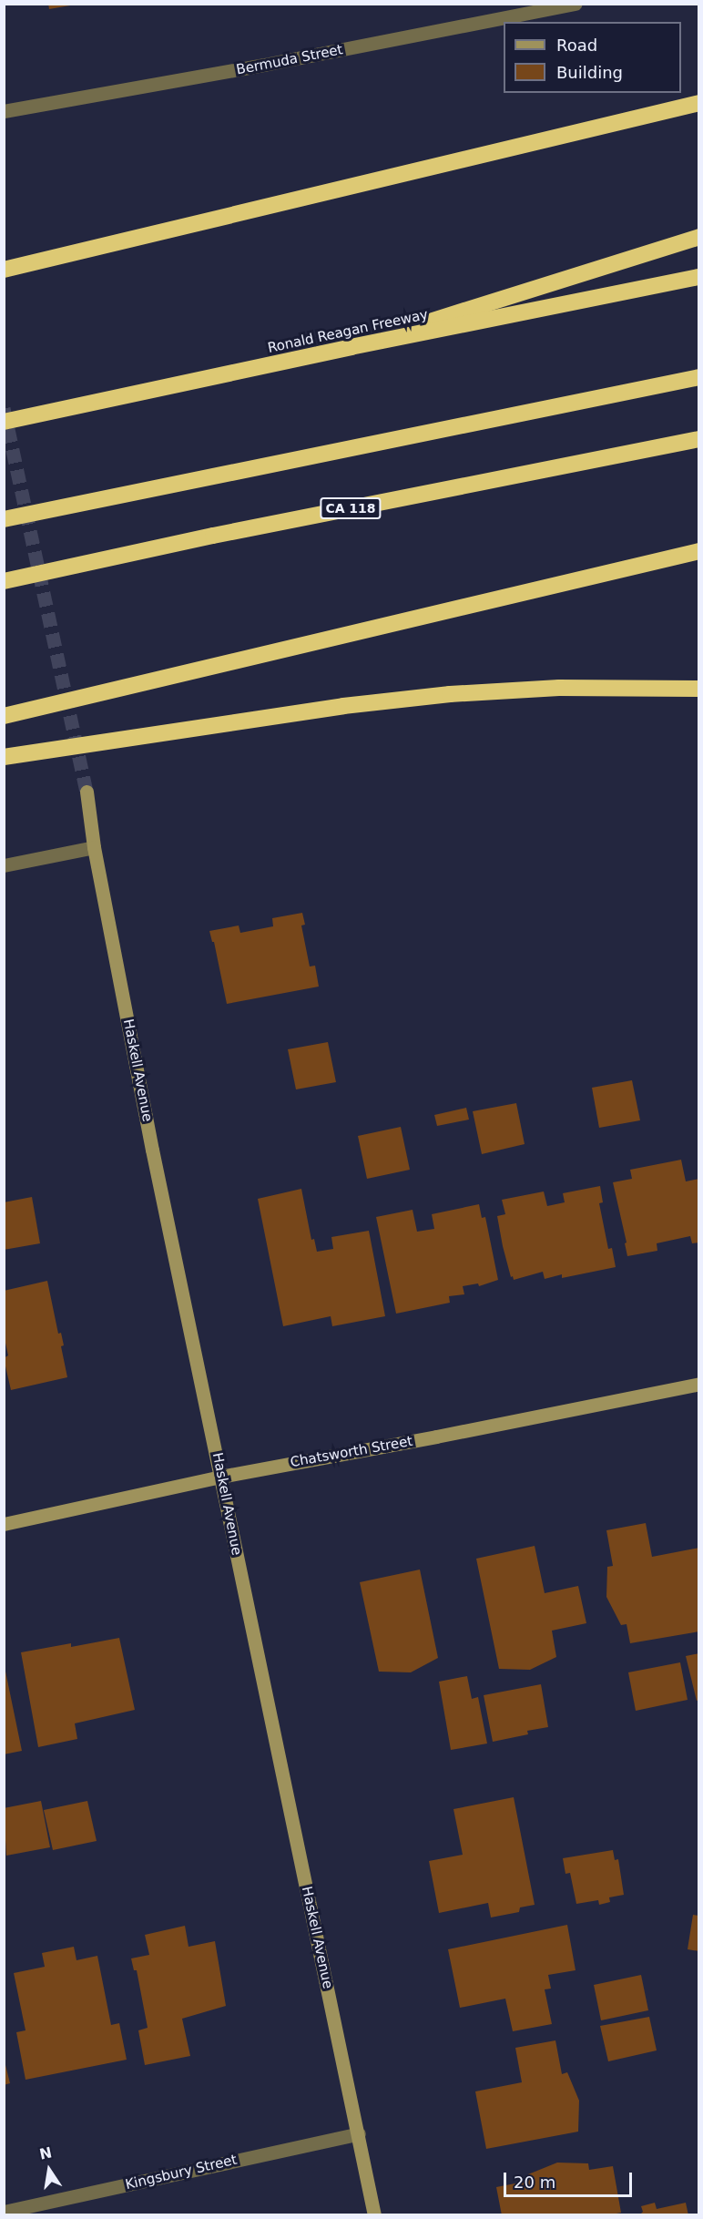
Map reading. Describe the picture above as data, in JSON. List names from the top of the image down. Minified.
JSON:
{"streets":{"highway":["Ronald Reagan Freeway","CA 118"],"main road":["Haskell Avenue","Chatsworth Street"],"street":["Bermuda Street","Kingsbury Street"]},"crossings":[["Haskell Avenue","Chatsworth Street"],["Haskell Avenue","Kingsbury Street"]],"legend":["Road","Building"],"scale_bar":"20 m","north":"top"}
